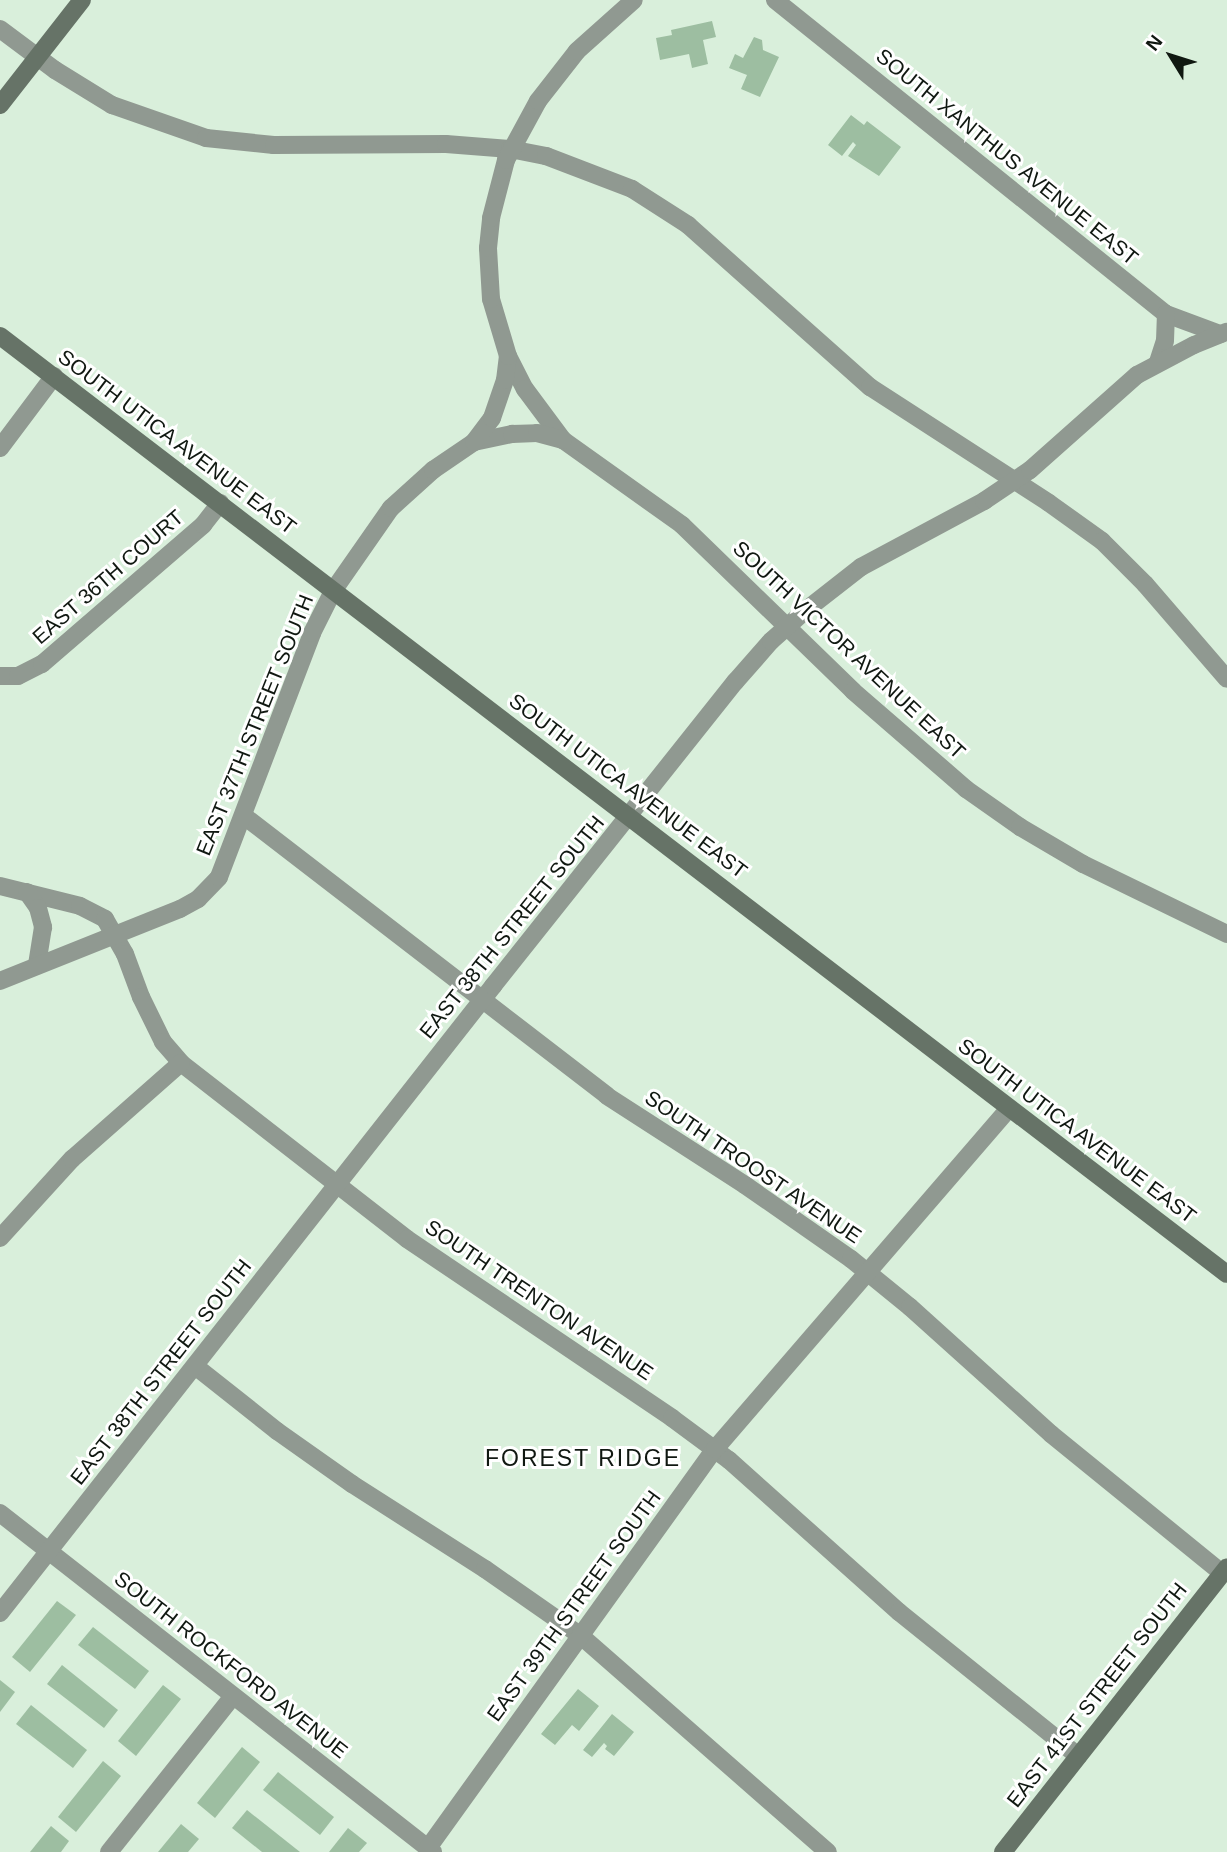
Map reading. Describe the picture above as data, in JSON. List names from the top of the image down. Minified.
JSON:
{"streets":{"street":["SOUTH XANTHUS AVENUE EAST","SOUTH UTICA AVENUE EAST","EAST 36TH COURT","SOUTH VICTOR AVENUE EAST","EAST 37TH STREET SOUTH","EAST 38TH STREET SOUTH","SOUTH TROOST AVENUE","SOUTH TRENTON AVENUE","EAST 39TH STREET SOUTH","SOUTH ROCKFORD AVENUE","EAST 41ST STREET SOUTH"]},"crossings":[["SOUTH XANTHUS AVENUE EAST","EAST 38TH STREET SOUTH"],["SOUTH UTICA AVENUE EAST","EAST 36TH COURT"],["SOUTH UTICA AVENUE EAST","EAST 37TH STREET SOUTH"],["SOUTH UTICA AVENUE EAST","EAST 38TH STREET SOUTH"],["SOUTH UTICA AVENUE EAST","EAST 39TH STREET SOUTH"],["SOUTH VICTOR AVENUE EAST","EAST 37TH STREET SOUTH"],["SOUTH VICTOR AVENUE EAST","EAST 38TH STREET SOUTH"],["EAST 37TH STREET SOUTH","SOUTH TROOST AVENUE"],["EAST 37TH STREET SOUTH","SOUTH TRENTON AVENUE"],["EAST 38TH STREET SOUTH","SOUTH TROOST AVENUE"],["EAST 38TH STREET SOUTH","SOUTH TRENTON AVENUE"],["EAST 38TH STREET SOUTH","SOUTH ROCKFORD AVENUE"],["SOUTH TROOST AVENUE","EAST 39TH STREET SOUTH"],["SOUTH TROOST AVENUE","EAST 41ST STREET SOUTH"],["SOUTH TRENTON AVENUE","EAST 39TH STREET SOUTH"],["SOUTH TRENTON AVENUE","EAST 41ST STREET SOUTH"],["EAST 39TH STREET SOUTH","SOUTH ROCKFORD AVENUE"]],"districts":["FOREST RIDGE"],"north":"top left"}
